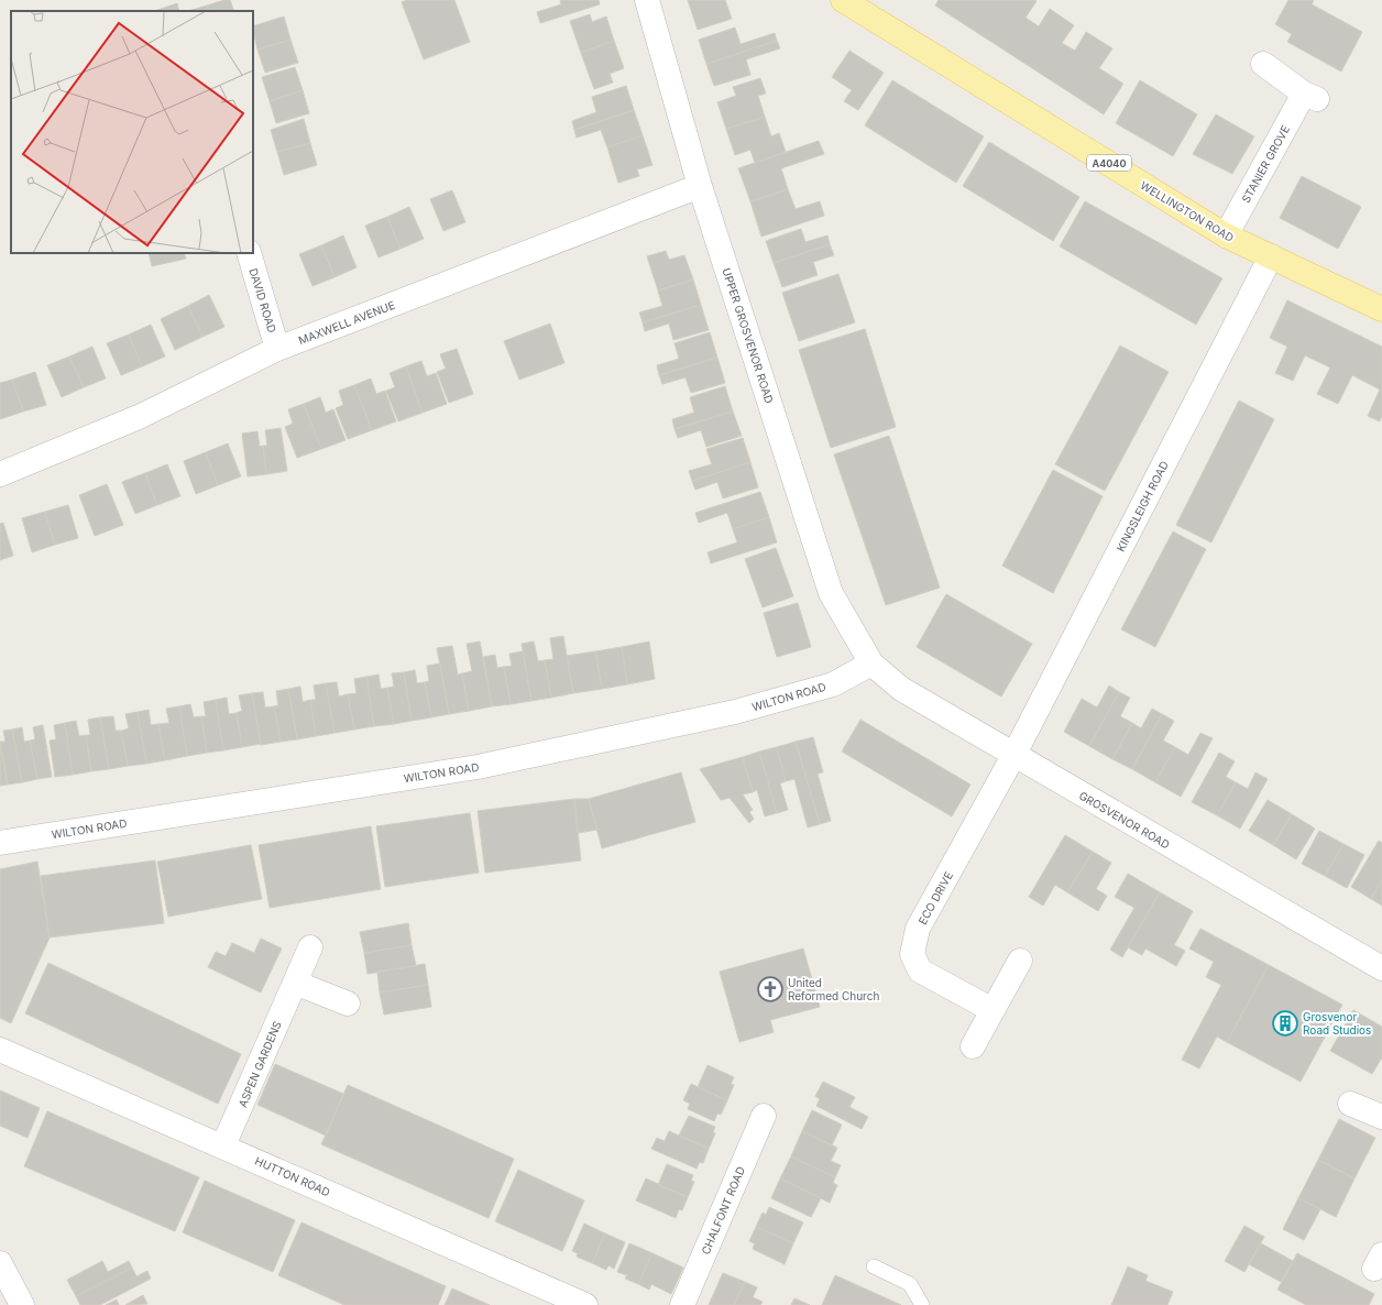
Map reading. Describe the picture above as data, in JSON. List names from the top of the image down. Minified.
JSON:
{"streets":{"main road":["A4040","WELLINGTON ROAD"],"street":["STANIER GROVE","DAVID ROAD","MAXWELL AVENUE","UPPER GROSVENOR ROAD","KINGSLEIGH ROAD","WILTON ROAD","GROSVENOR ROAD","ECO DRIVE","ASPEN GARDENS","HUTTON ROAD","CHALFONT ROAD"]},"crossings":[["STANIER GROVE","WELLINGTON ROAD"],["WELLINGTON ROAD","KINGSLEIGH ROAD"],["DAVID ROAD","MAXWELL AVENUE"],["MAXWELL AVENUE","UPPER GROSVENOR ROAD"],["UPPER GROSVENOR ROAD","WILTON ROAD"],["UPPER GROSVENOR ROAD","GROSVENOR ROAD"],["KINGSLEIGH ROAD","GROSVENOR ROAD"],["KINGSLEIGH ROAD","ECO DRIVE"],["WILTON ROAD","GROSVENOR ROAD"],["GROSVENOR ROAD","ECO DRIVE"],["ASPEN GARDENS","HUTTON ROAD"]],"places":{"church":["United Reformed Church"],"building":["Grosvenor Road Studios"]}}
